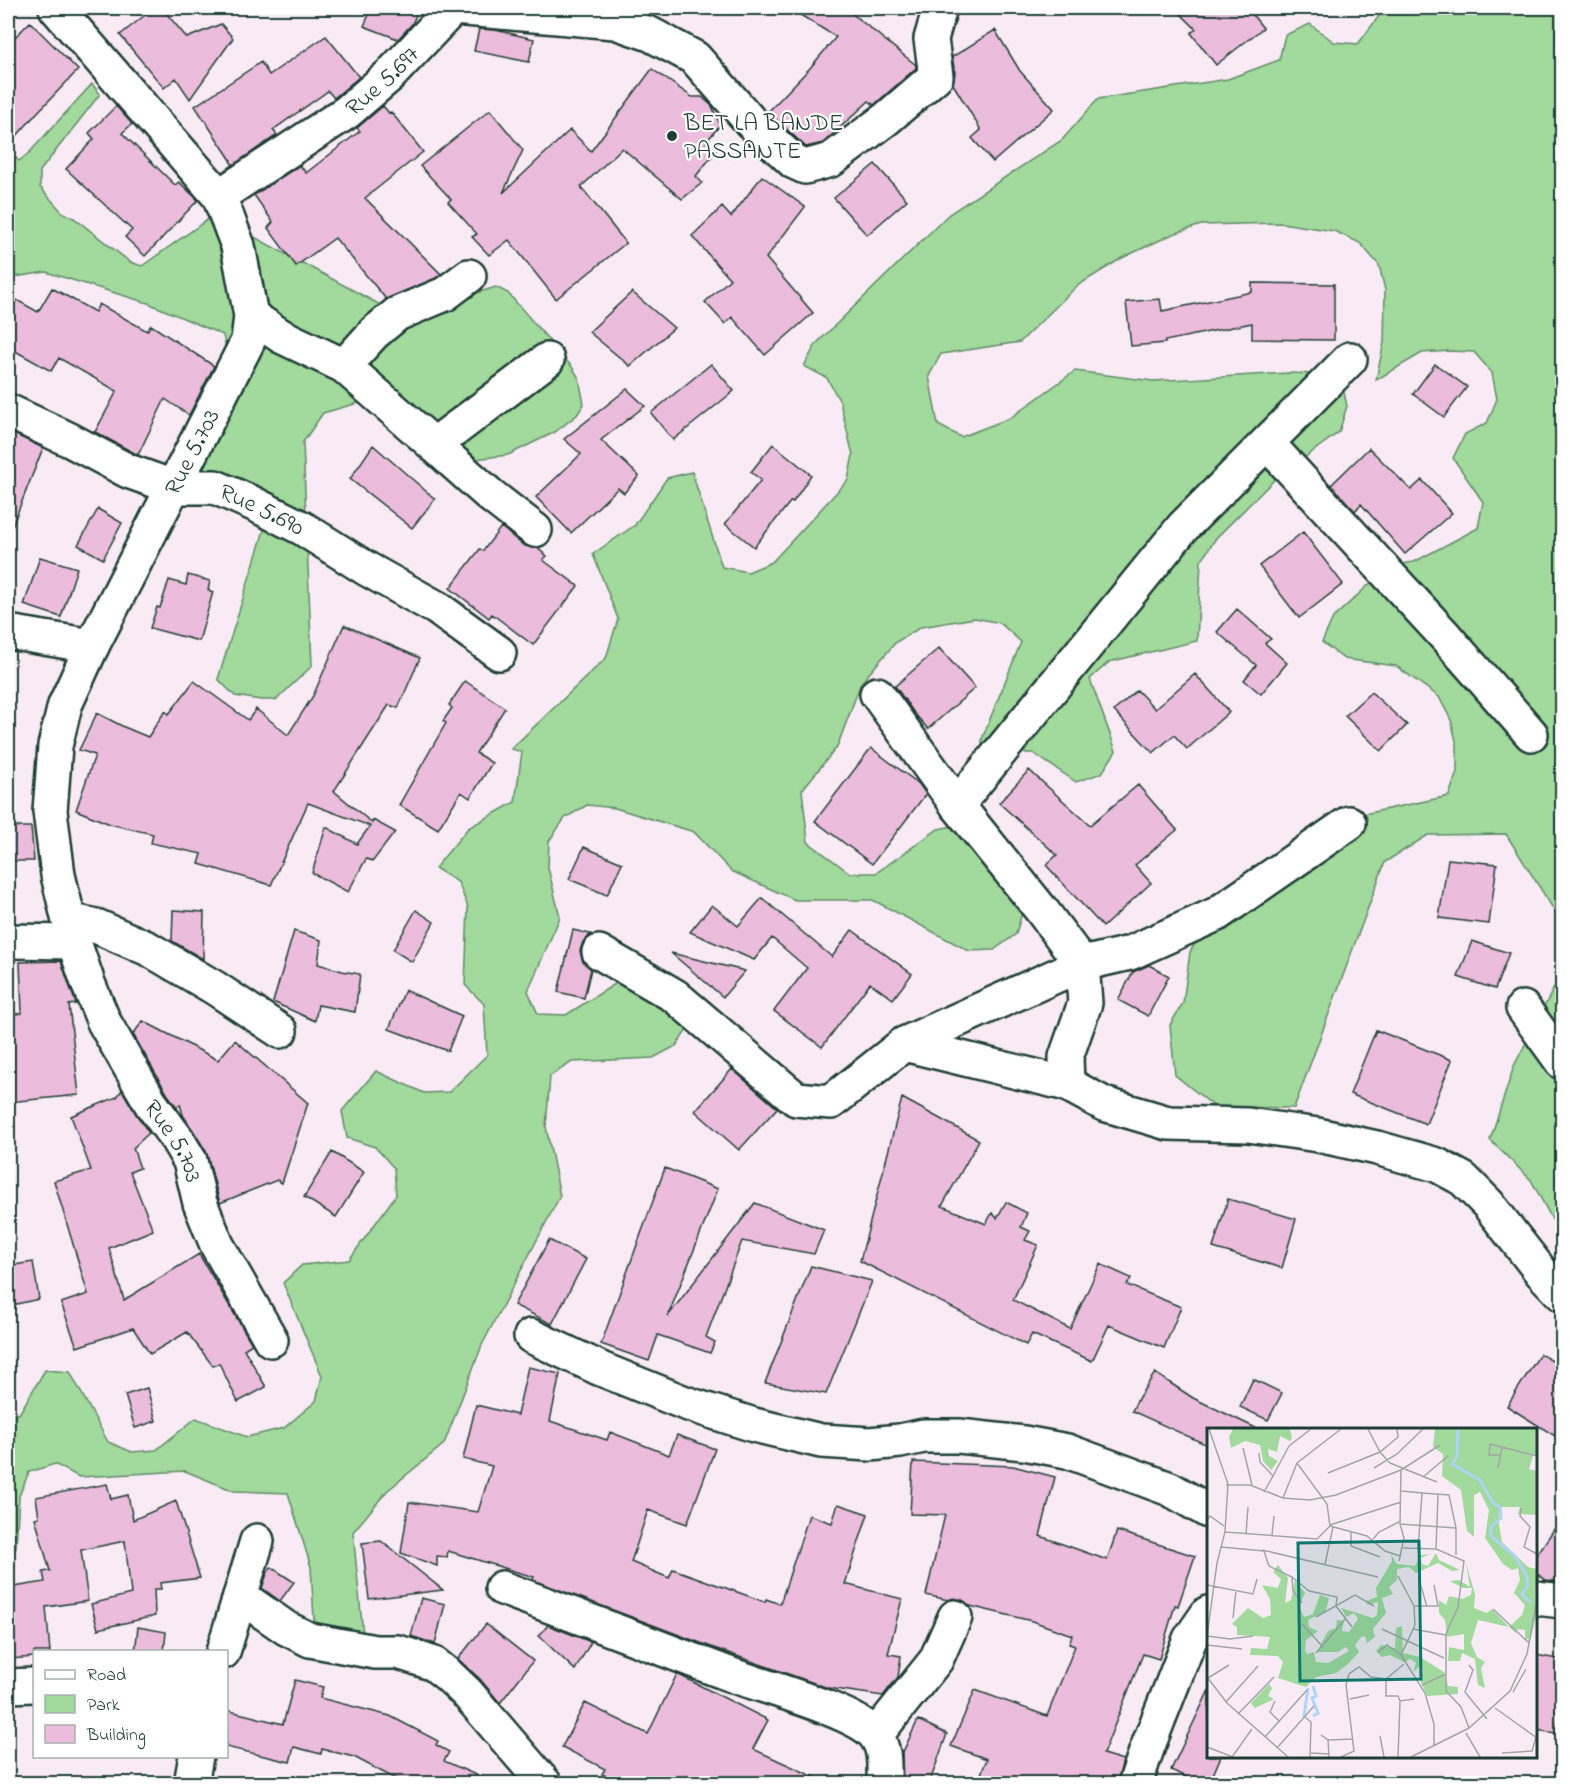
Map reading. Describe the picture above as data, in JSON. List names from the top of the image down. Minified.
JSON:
{"streets":{"street":["Rue 5.697","Rue 5.703","Rue 5.690"]},"crossings":[["Rue 5.697","Rue 5.703"],["Rue 5.703","Rue 5.690"]],"places":["BET LA BANDE PASSANTE"],"legend":["Road","Park","Building"]}
